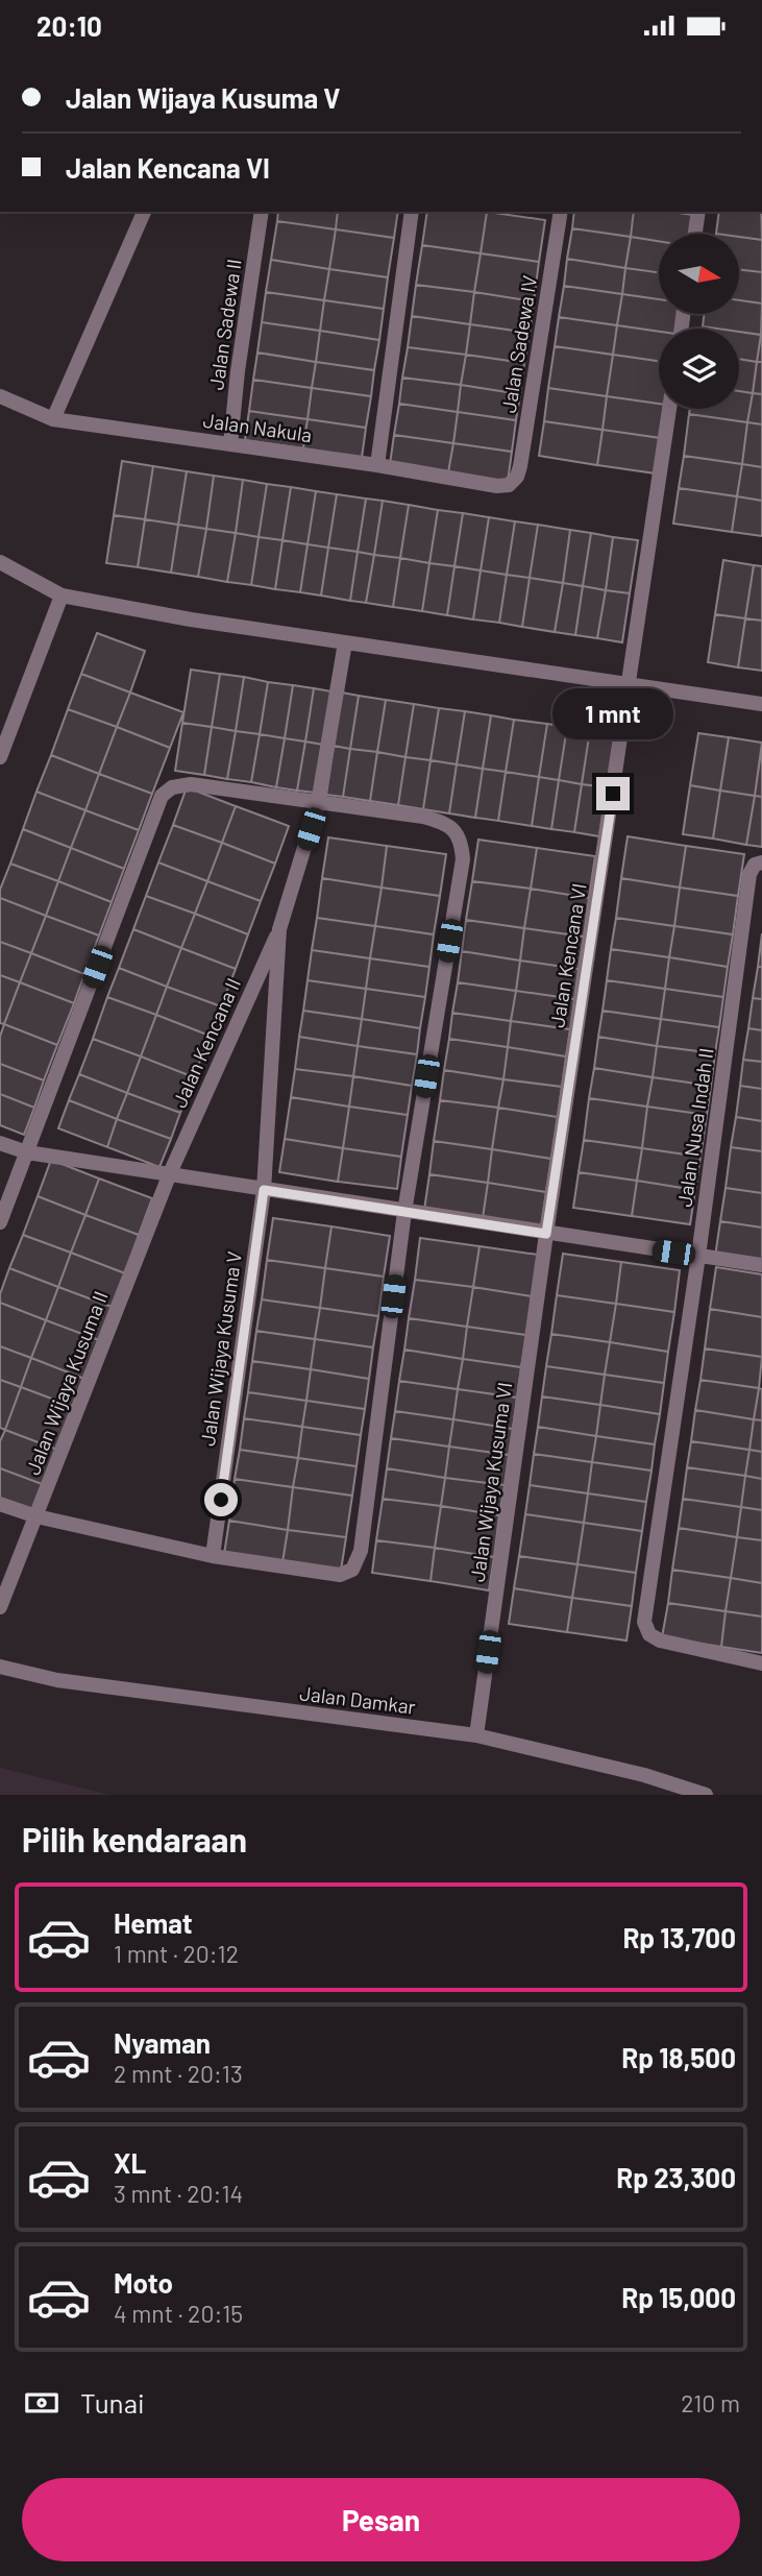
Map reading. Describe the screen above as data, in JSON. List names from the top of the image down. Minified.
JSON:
{"streets":{"street":["Jalan Sadewa II","Jalan Sadewa IV","Jalan Nakula","Jalan Kencana VI","Jalan Kencana II","Jalan Nusa Indah II","Jalan Wijaya Kusuma V","Jalan Wijaya Kusuma II","Jalan Wijaya Kusuma VI","Jalan Damkar"]},"crossings":[["Jalan Sadewa II","Jalan Nakula"],["Jalan Sadewa IV","Jalan Nakula"],["Jalan Kencana VI","Jalan Wijaya Kusuma VI"],["Jalan Kencana II","Jalan Wijaya Kusuma V"],["Jalan Kencana II","Jalan Wijaya Kusuma II"],["Jalan Wijaya Kusuma VI","Jalan Damkar"]],"north":"right","page":{"status":"20:10","banner":["Jalan Wijaya Kusuma V","Jalan Kencana VI"],"bubble":"1 mnt","heading":"Pilih kendaraan","list":[{"name":"Hemat","note":"1 mnt · 20:12","value":"Rp 13,700"},{"name":"Nyaman","note":"2 mnt · 20:13","value":"Rp 18,500"},{"name":"XL","note":"3 mnt · 20:14","value":"Rp 23,300"},{"name":"Moto","note":"4 mnt · 20:15","value":"Rp 15,000"}],"pay":["Tunai","210 m"],"buttons":"Pesan"}}
